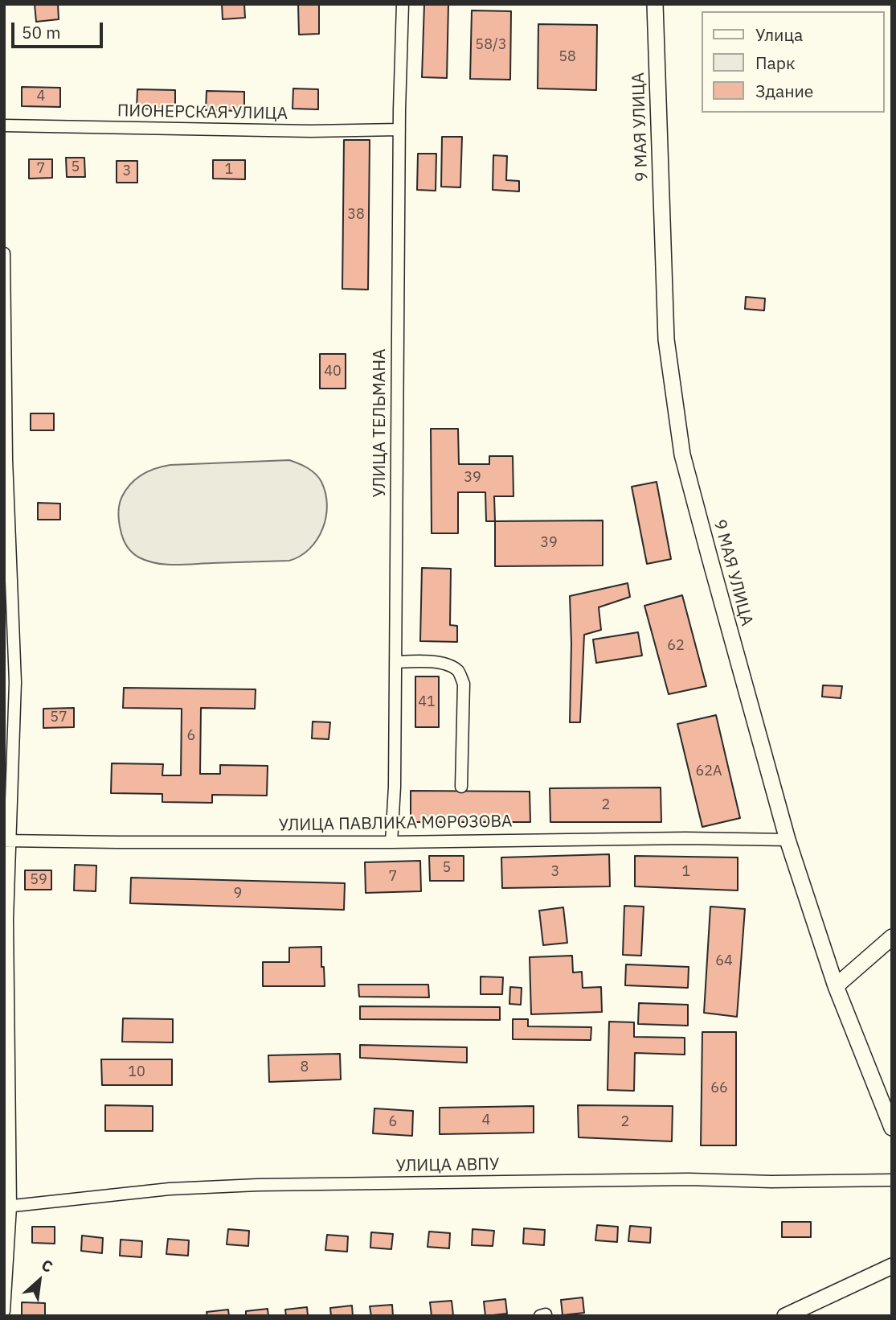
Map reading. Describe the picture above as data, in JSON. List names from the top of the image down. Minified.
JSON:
{"streets":{"main road":["9 МАЯ УЛИЦА"],"street":["ПИОНЕРСКАЯ УЛИЦА","УЛИЦА ТЕЛЬМАНА","УЛИЦА ПАВЛИКА МОРОЗОВА","УЛИЦА АВПУ"]},"crossings":[["ПИОНЕРСКАЯ УЛИЦА","УЛИЦА ТЕЛЬМАНА"],["9 МАЯ УЛИЦА","УЛИЦА ПАВЛИКА МОРОЗОВА"],["УЛИЦА ТЕЛЬМАНА","УЛИЦА ПАВЛИКА МОРОЗОВА"]],"house_numbers":["58/3","58","4","5","7","1","3","38","40","39","39","62","41","57","6","62А","2","5","3","1","7","59","9","64","8","10","66","4","6","2"],"legend":["Улица","Парк","Здание"],"scale_bar":"50 m","north":"top right"}
